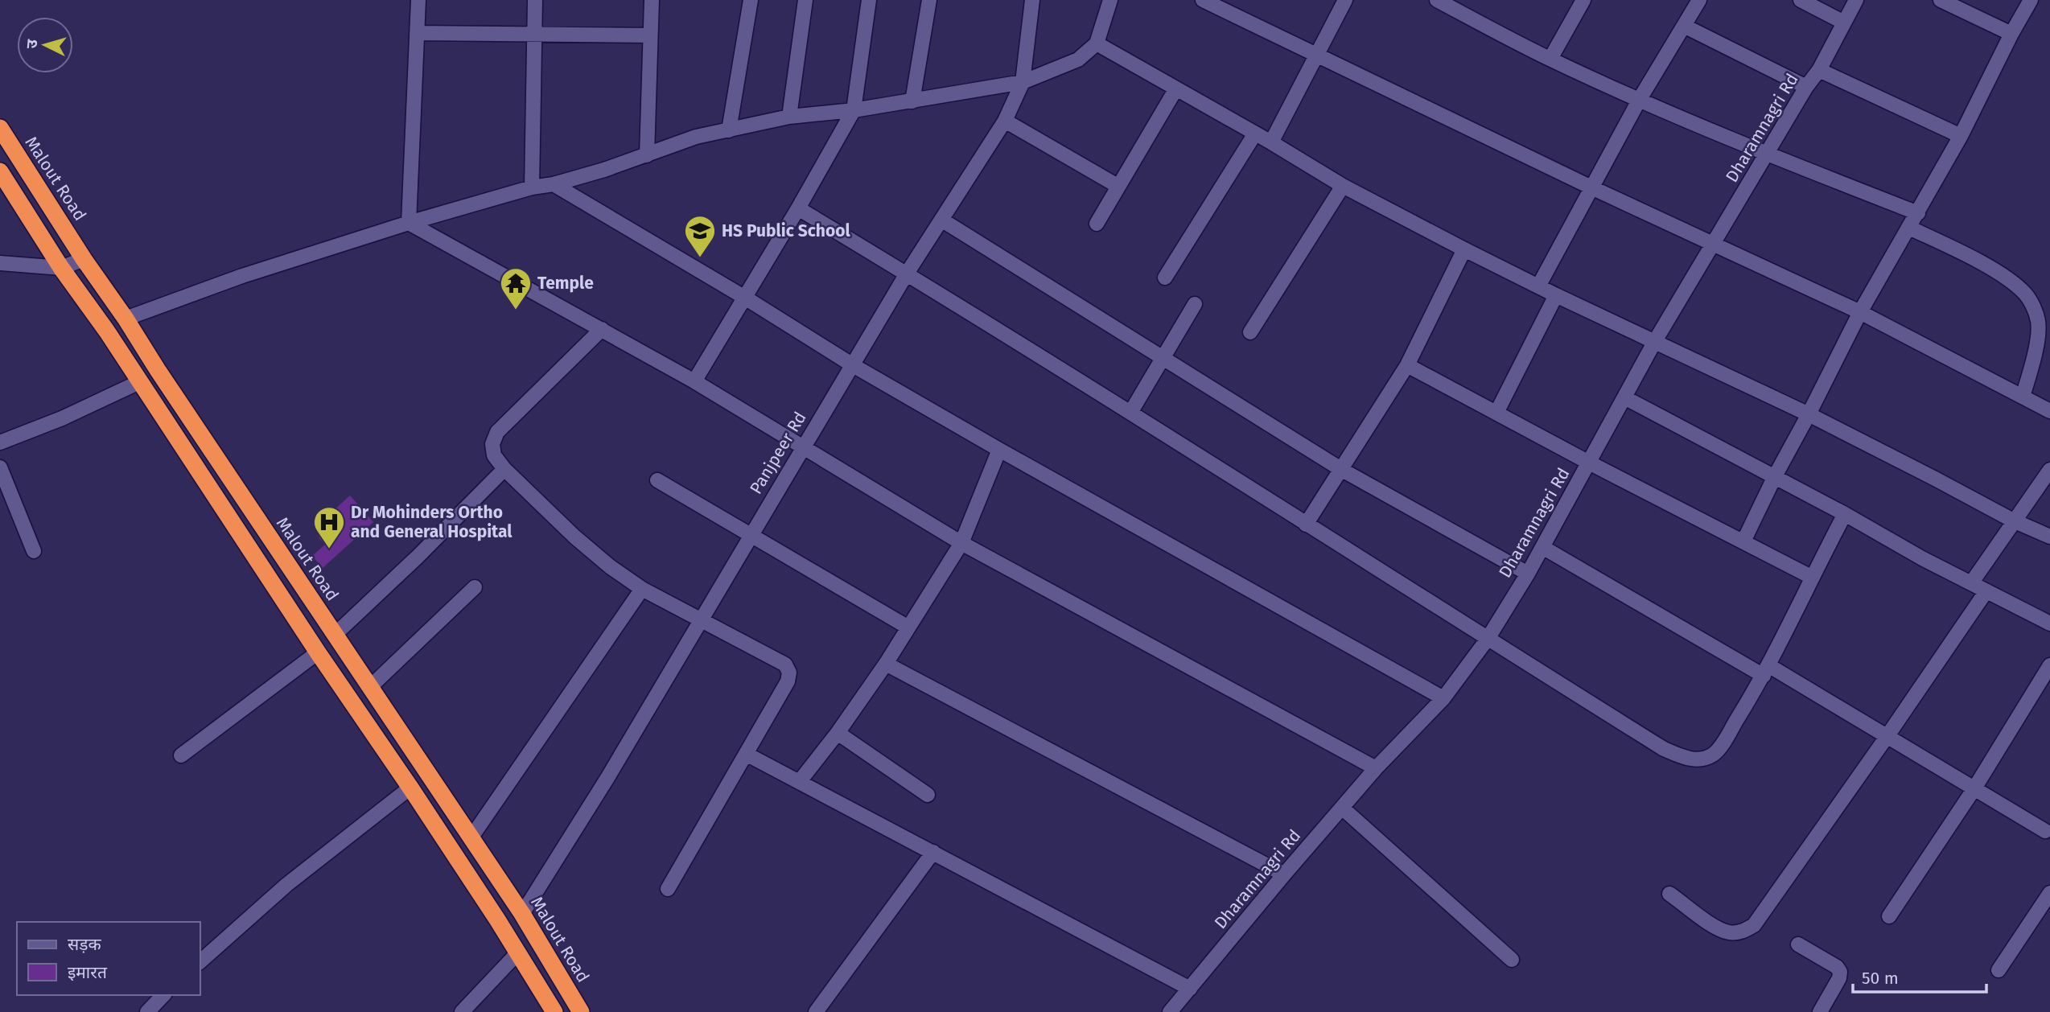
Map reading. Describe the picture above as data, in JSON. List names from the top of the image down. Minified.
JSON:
{"streets":{"highway":["Malout Road"],"street":["Dharamnagri Rd","Panjpeer Rd"]},"crossings":[["Malout Road","Panjpeer Rd"]],"places":{"school or university":["HS Public School"],"temple":["Temple"],"hospital":["Dr Mohinders Ortho and General Hospital"]},"legend":["सड़क","इमारत"],"scale_bar":"50 m","north":"left"}
